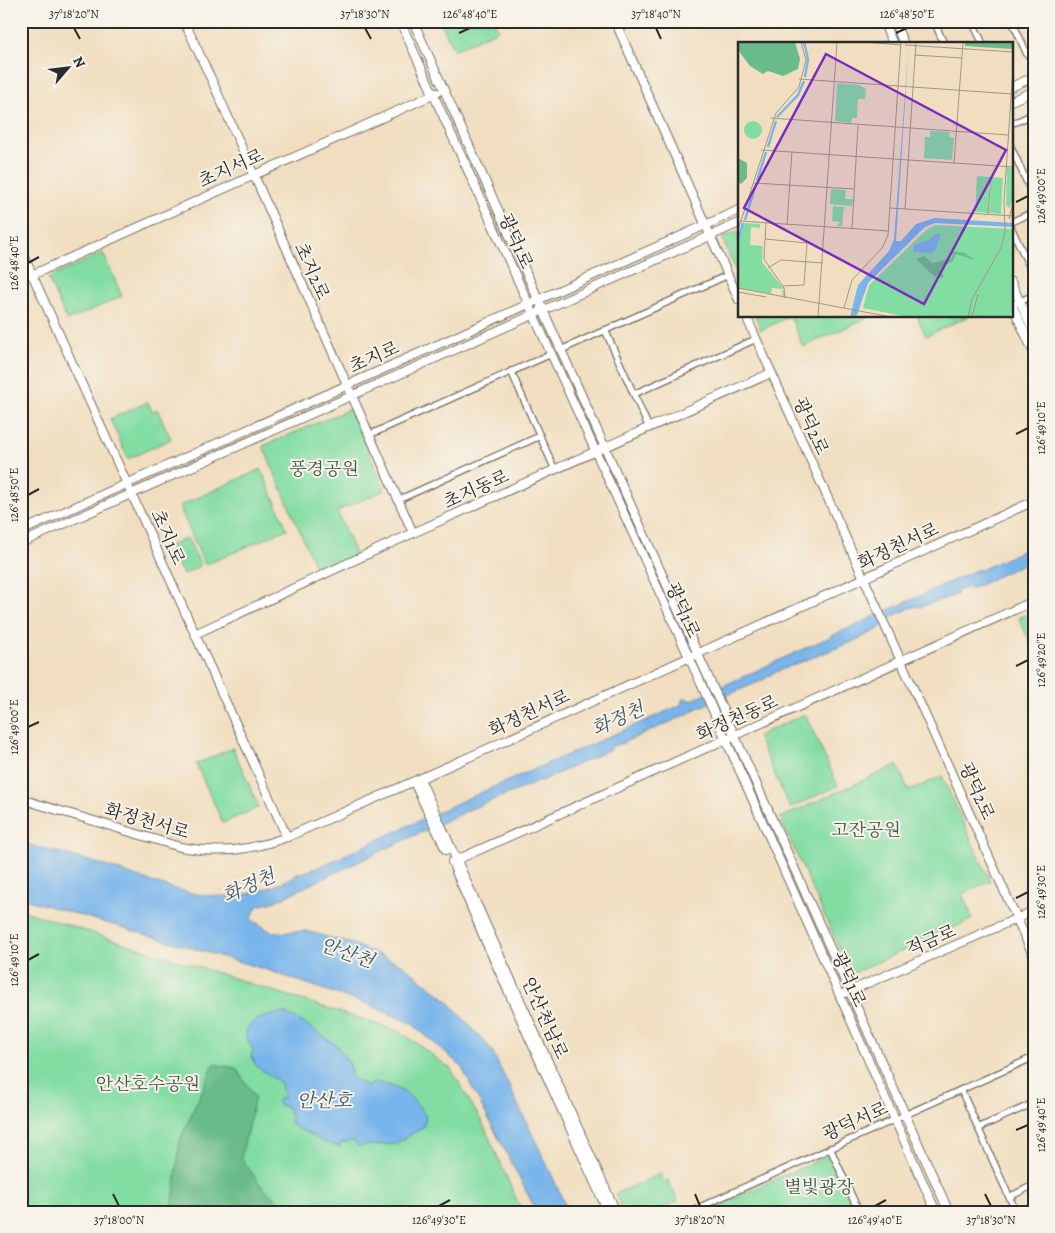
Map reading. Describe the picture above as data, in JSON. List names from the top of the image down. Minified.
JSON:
{"streets":{"street":["초지서로","광덕1로","초지2로","초지로","광덕2로","초지동로","초지1로","화정천서로","화정천동로","적금로","안산천남로","광덕서로"]},"crossings":[["초지서로","광덕1로"],["초지서로","초지2로"],["초지서로","초지1로"],["광덕1로","초지로"],["광덕1로","초지동로"],["광덕1로","화정천서로"],["광덕1로","화정천동로"],["광덕1로","적금로"],["광덕1로","광덕서로"],["초지2로","초지로"],["초지2로","초지동로"],["초지로","초지1로"],["광덕2로","초지동로"],["광덕2로","화정천서로"],["광덕2로","화정천동로"],["광덕2로","적금로"],["초지동로","초지1로"],["초지1로","화정천서로"],["화정천서로","안산천남로"],["화정천동로","안산천남로"]],"water":["화정천","안산천","안산호"],"parks":["풍경공원","고잔공원","안산호수공원","별빛광장"],"north":"top right","coordinates":["37°18'20\"N","37°18'30\"N","126°48'40\"E","37°18'40\"N","126°48'50\"E","126°49'00\"E","126°49'10\"E","126°49'20\"E","126°49'30\"E","126°49'40\"E","37°18'00\"N"]}
